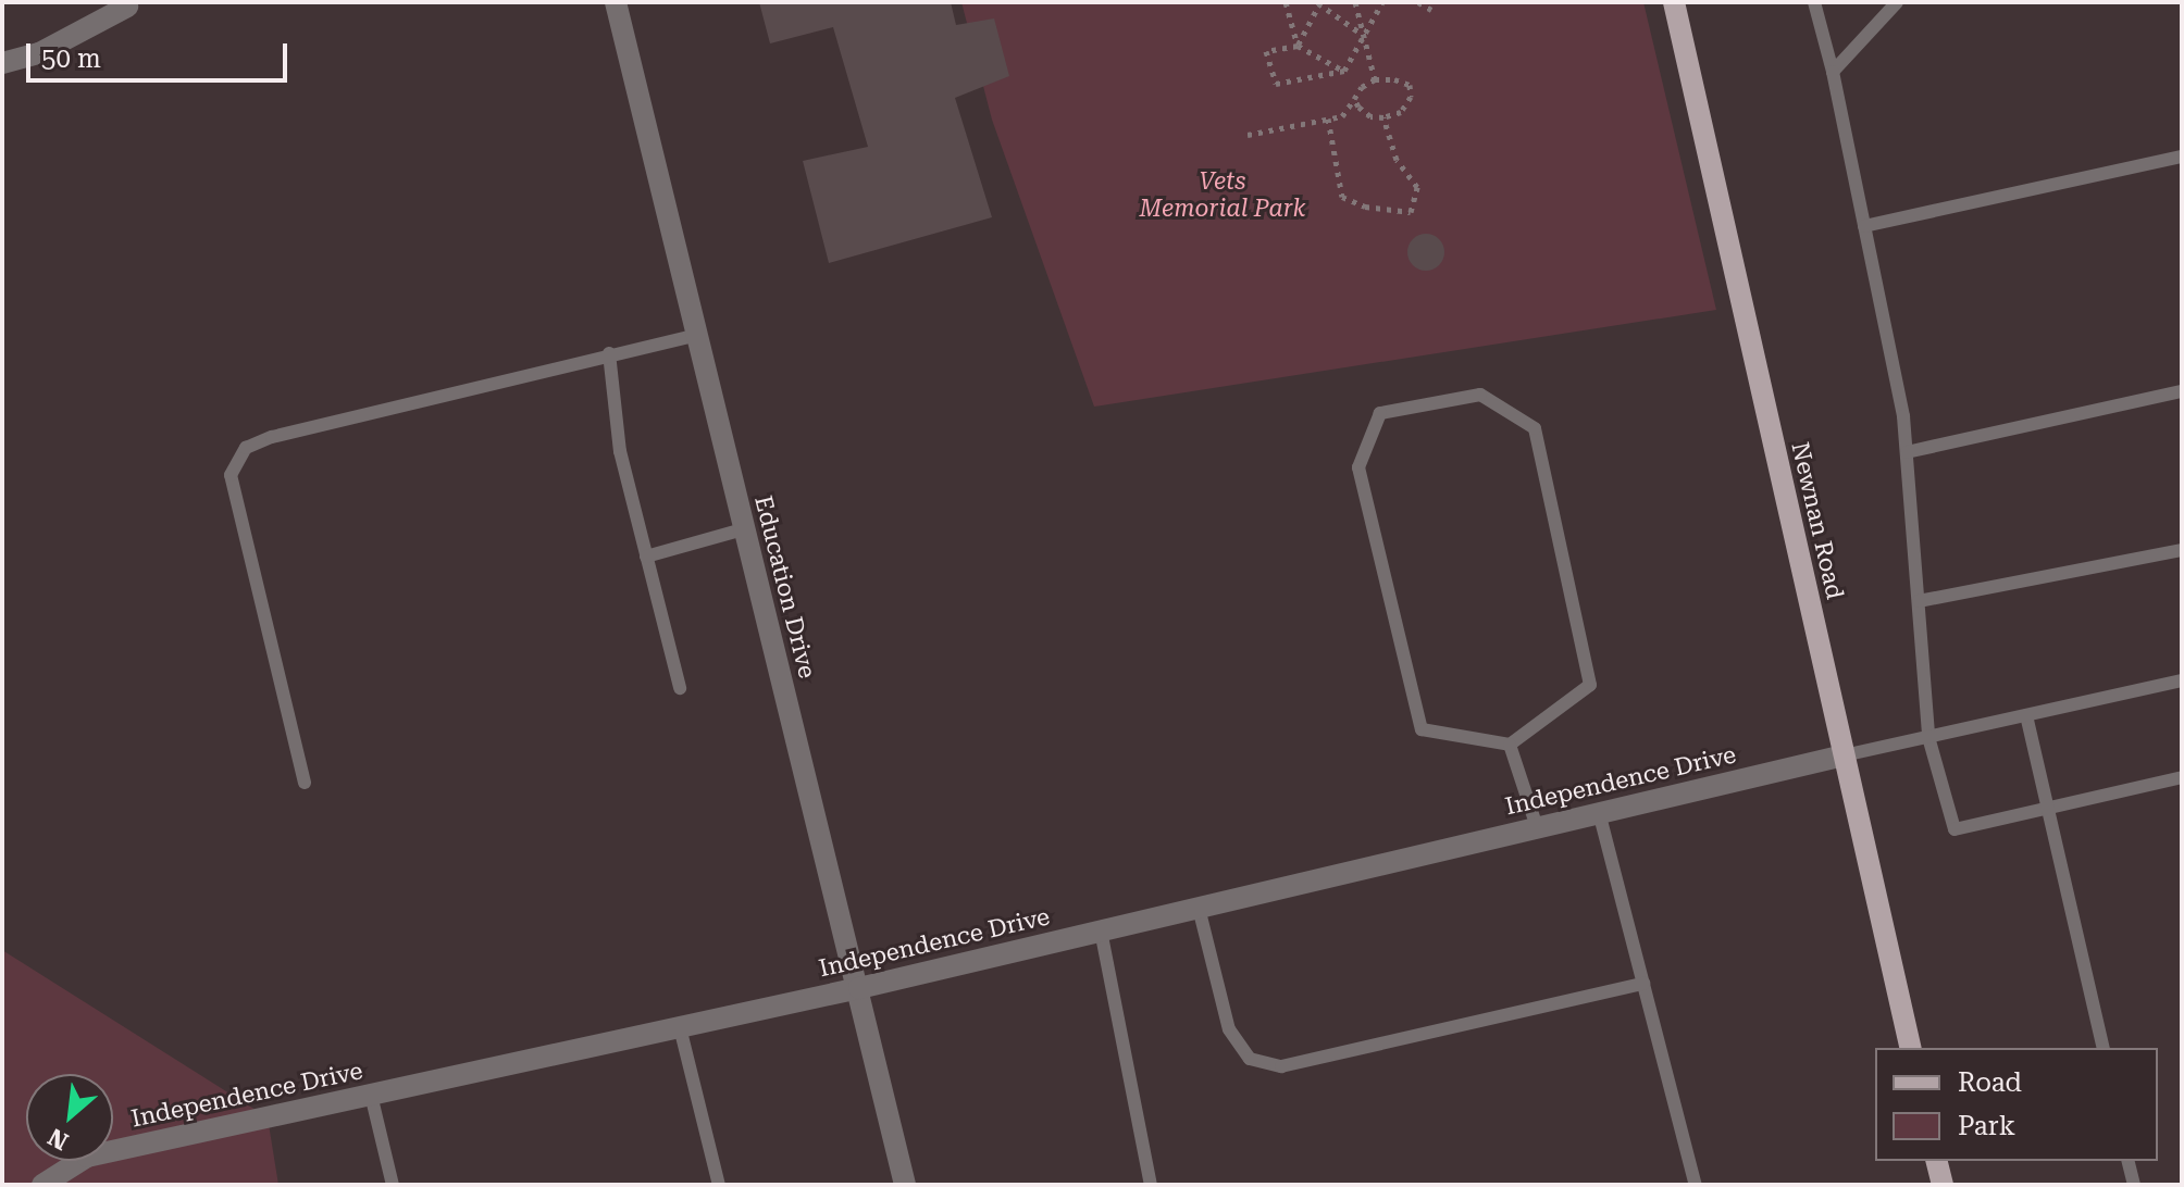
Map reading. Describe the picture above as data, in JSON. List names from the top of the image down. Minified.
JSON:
{"streets":{"main road":["Newnan Road"],"street":["Education Drive","Independence Drive"]},"crossings":[["Newnan Road","Independence Drive"],["Education Drive","Independence Drive"]],"parks":["Vets Memorial Park"],"legend":["Road","Park"],"scale_bar":"50 m","north":"bottom left"}
